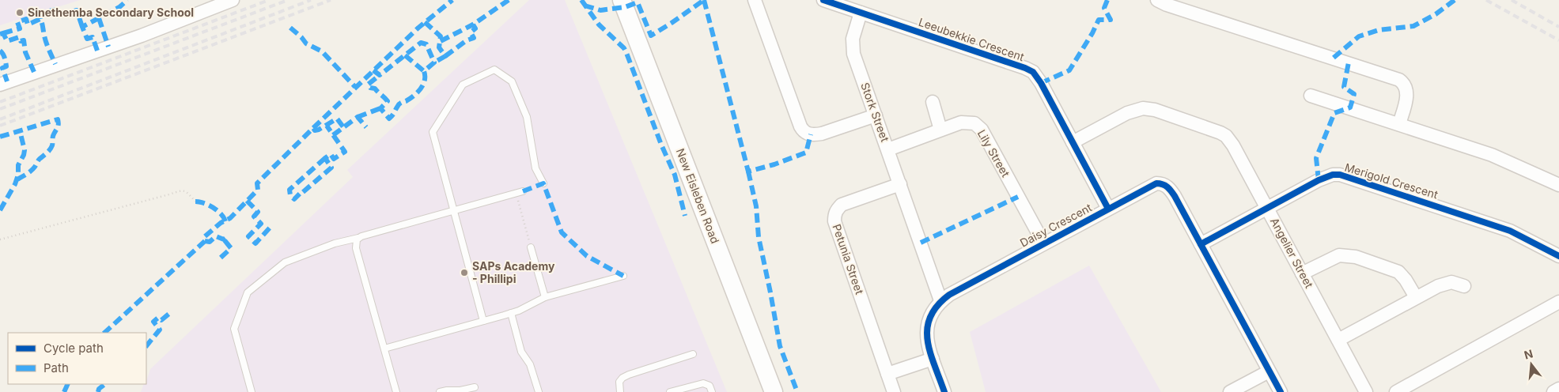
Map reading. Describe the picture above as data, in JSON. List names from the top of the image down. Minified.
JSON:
{"streets":{"main road":["New Eisleben Road"],"street":["Leeubekkie Crescent","Stork Street","Lily Street","Merigold Crescent","Daisy Crescent","Angelier Street","Petunia Street"]},"crossings":[["Leeubekkie Crescent","Stork Street"],["Leeubekkie Crescent","Daisy Crescent"],["Leeubekkie Crescent","Angelier Street"],["Stork Street","Lily Street"],["Stork Street","Daisy Crescent"],["Stork Street","Petunia Street"],["Lily Street","Daisy Crescent"],["Merigold Crescent","Daisy Crescent"],["Merigold Crescent","Angelier Street"]],"places":["Sinethemba Secondary School","SAPs Academy - Phillipi"],"legend":["Cycle path","Path"],"north":"top"}
